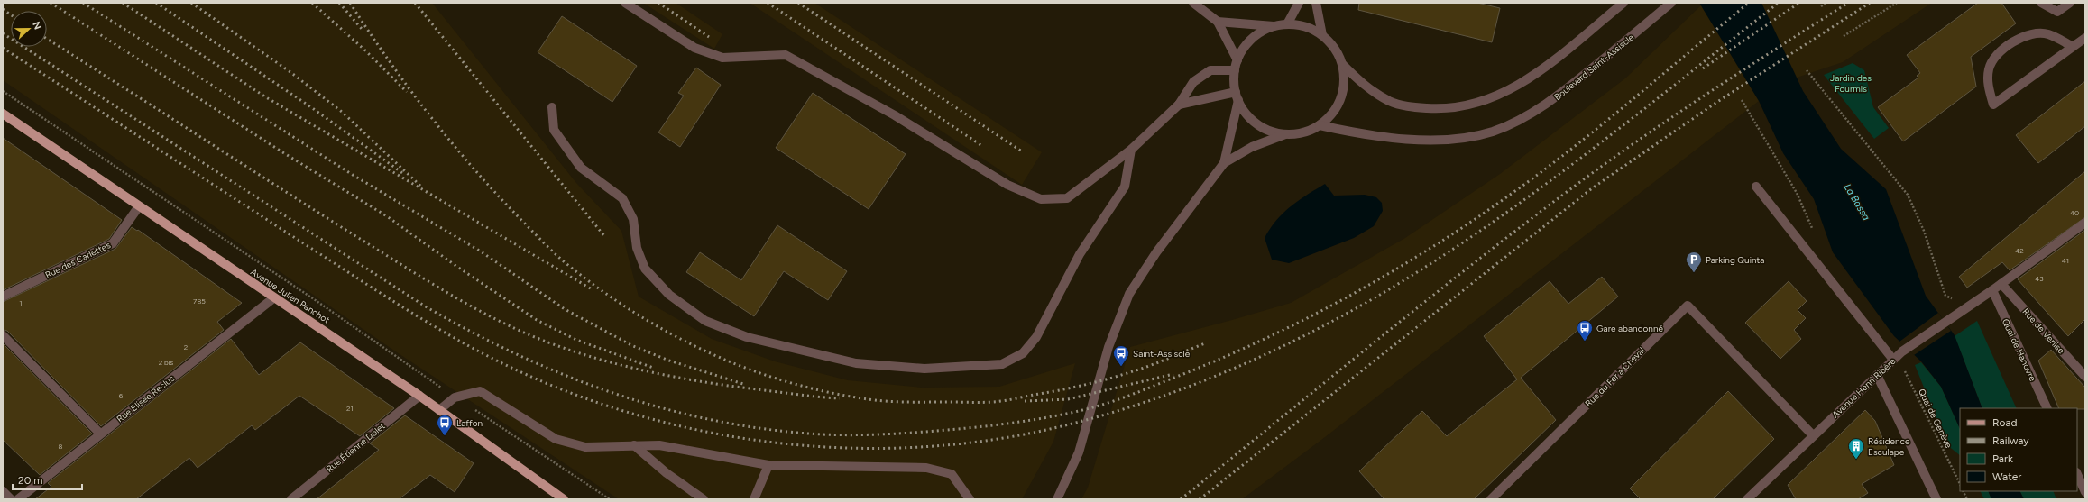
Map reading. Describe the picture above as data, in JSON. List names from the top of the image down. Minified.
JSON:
{"streets":{"main road":["Avenue Julien Panchot"],"street":["Boulevard Saint-Assiscle","Rue des Carlettes","Rue de Venise","Quai de Hanovre","Rue du Fer à Cheval","Avenue Henri Ribère","Rue Elisee Reclus","Rue Étienne Dolet"],"path":["Quai de Genève"]},"crossings":[["Rue des Carlettes","Avenue Julien Panchot"],["Avenue Julien Panchot","Rue Elisee Reclus"],["Avenue Julien Panchot","Rue Étienne Dolet"],["Rue de Venise","Avenue Henri Ribère"],["Quai de Hanovre","Avenue Henri Ribère"],["Rue du Fer à Cheval","Avenue Henri Ribère"],["Avenue Henri Ribère","Quai de Genève"]],"water":["La Bassa"],"parks":["Jardin des Fourmis"],"places":{"parking":["Parking Quinta"],"bus stop":["Gare abandonné","Saint-Assiscle","Laffon"],"building":["Résidence Esculape"]},"house_numbers":["40","42","41","43","785","1","2","2 bis","6","21","8"],"legend":["Road","Railway","Park","Water"],"scale_bar":"20 m","north":"right"}
